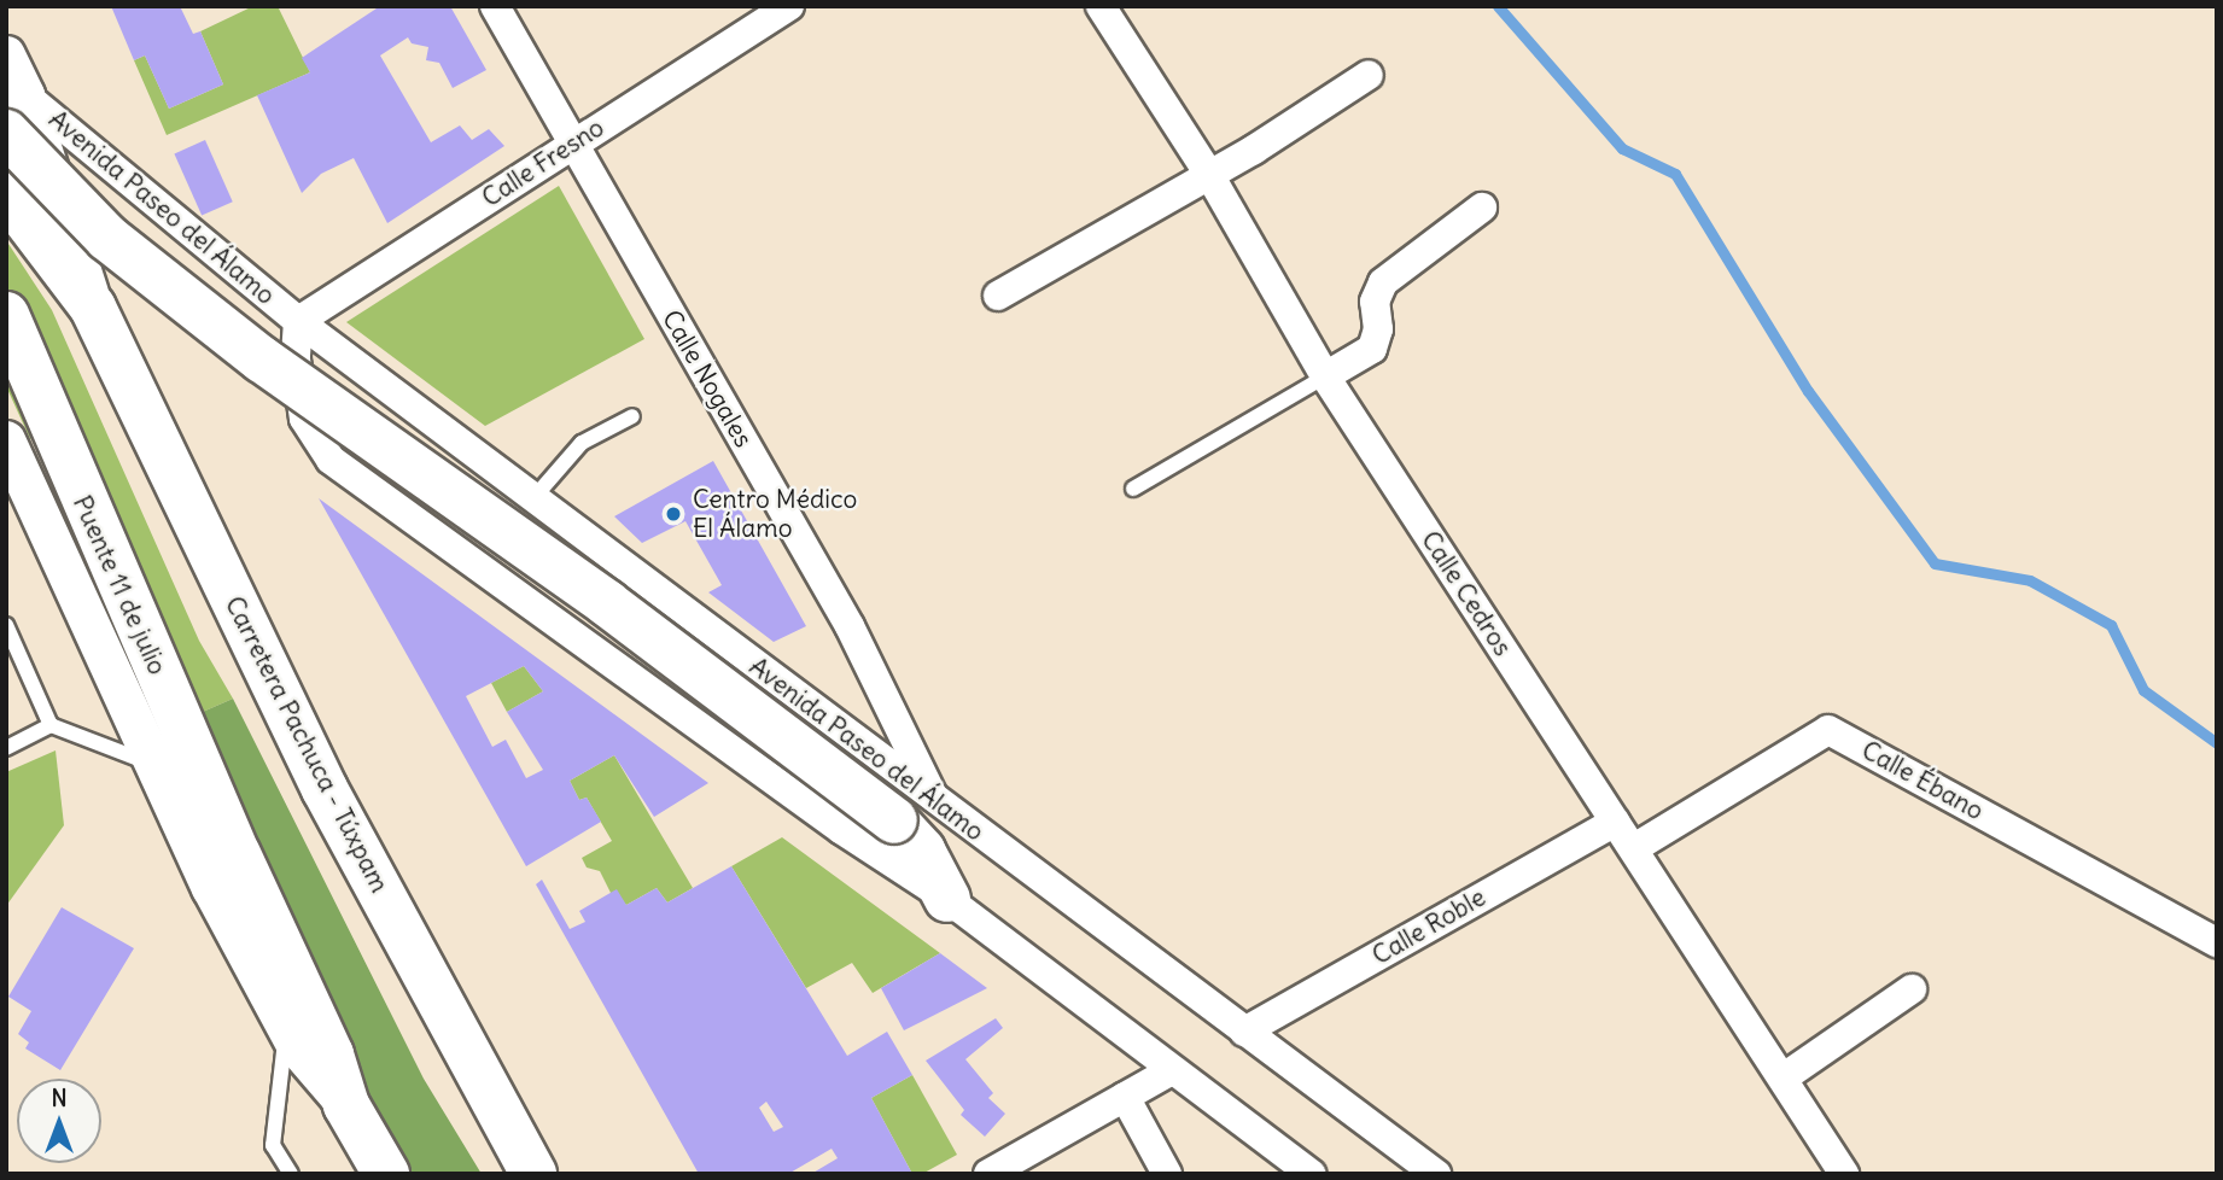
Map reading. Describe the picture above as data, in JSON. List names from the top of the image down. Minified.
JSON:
{"streets":{"main road":["Puente 11 de julio","Carretera Pachuca - Túxpam"],"street":["Calle Fresno","Avenida Paseo del Álamo","Calle Nogales","Calle Cedros","Calle Ébano","Calle Roble"]},"crossings":[["Calle Fresno","Avenida Paseo del Álamo"],["Calle Fresno","Calle Nogales"],["Avenida Paseo del Álamo","Calle Nogales"],["Avenida Paseo del Álamo","Carretera Pachuca - Túxpam"],["Avenida Paseo del Álamo","Calle Roble"],["Calle Cedros","Calle Ébano"],["Calle Cedros","Calle Roble"]],"places":["Centro Médico El Álamo"],"north":"top"}
